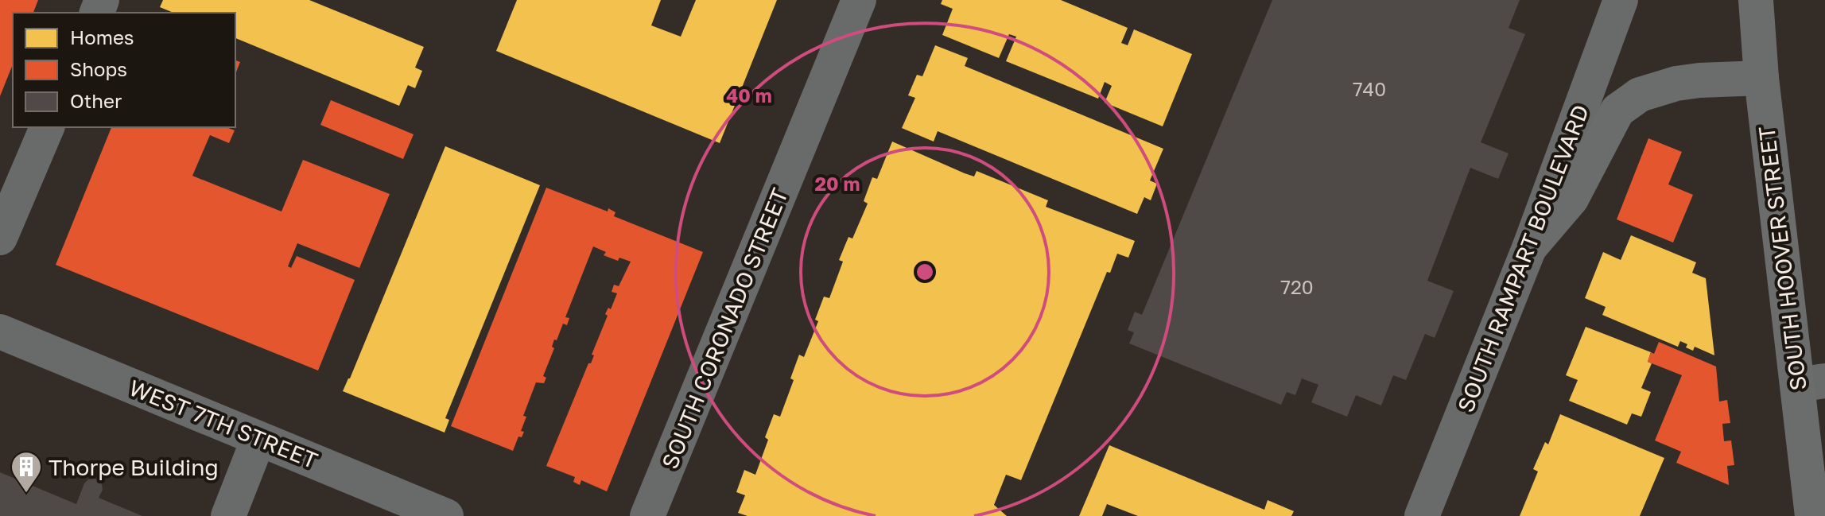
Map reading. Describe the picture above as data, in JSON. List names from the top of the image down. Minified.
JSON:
{"streets":{"main road":["SOUTH HOOVER STREET"],"street":["SOUTH RAMPART BOULEVARD","SOUTH CORONADO STREET","WEST 7TH STREET"]},"places":{"building":["Thorpe Building"]},"house_numbers":["740","720"],"legend":["Homes","Shops","Other"],"rings":["40 m","20 m"]}
